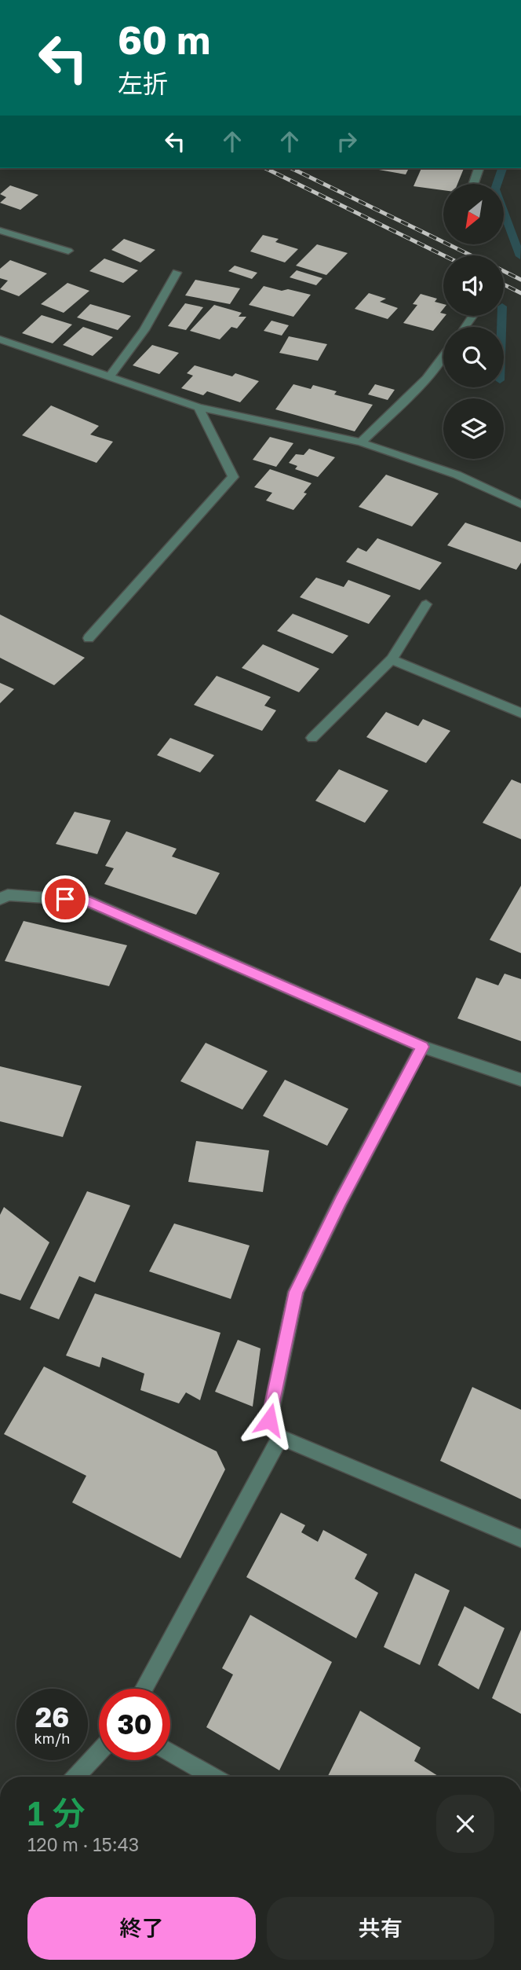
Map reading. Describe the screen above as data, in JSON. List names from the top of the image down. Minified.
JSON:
{"north":"bottom left","page":{"turn":["60 m","左折"],"speed":"26 km/h","limit":"30","heading":["1 分","120 m · 15:43"],"buttons":["終了","共有"]}}
